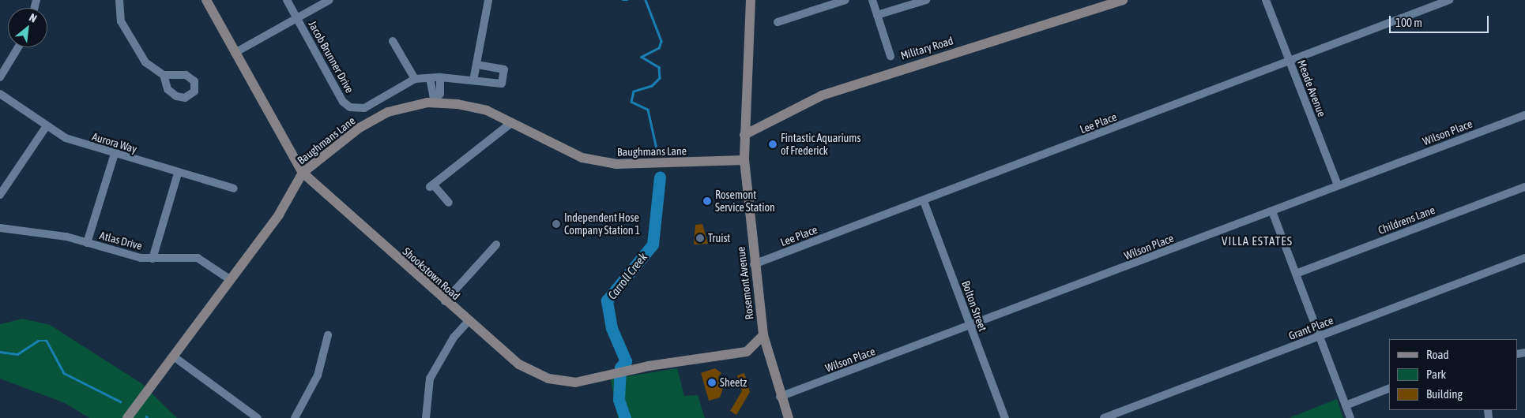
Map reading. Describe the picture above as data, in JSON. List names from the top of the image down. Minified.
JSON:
{"streets":{"main road":["Military Road","Baughmans Lane","Shookstown Road","Rosemont Avenue"],"street":["Jacob Brunner Drive","Meade Avenue","Lee Place","Wilson Place","Aurora Way","Childrens Lane","Atlas Drive","Bolton Street","Grant Place"]},"crossings":[["Military Road","Rosemont Avenue"],["Meade Avenue","Lee Place"],["Meade Avenue","Wilson Place"],["Lee Place","Rosemont Avenue"],["Lee Place","Bolton Street"],["Wilson Place","Rosemont Avenue"],["Wilson Place","Bolton Street"],["Baughmans Lane","Atlas Drive"],["Baughmans Lane","Shookstown Road"],["Baughmans Lane","Rosemont Avenue"],["Shookstown Road","Rosemont Avenue"]],"districts":["VILLA ESTATES"],"water":["Carroll Creek"],"places":["Fintastic Aquariums of Frederick","Rosemont Service Station","Independent Hose Company Station 1","Truist","Sheetz"],"legend":["Road","Park","Building"],"scale_bar":"100 m","north":"top right"}
